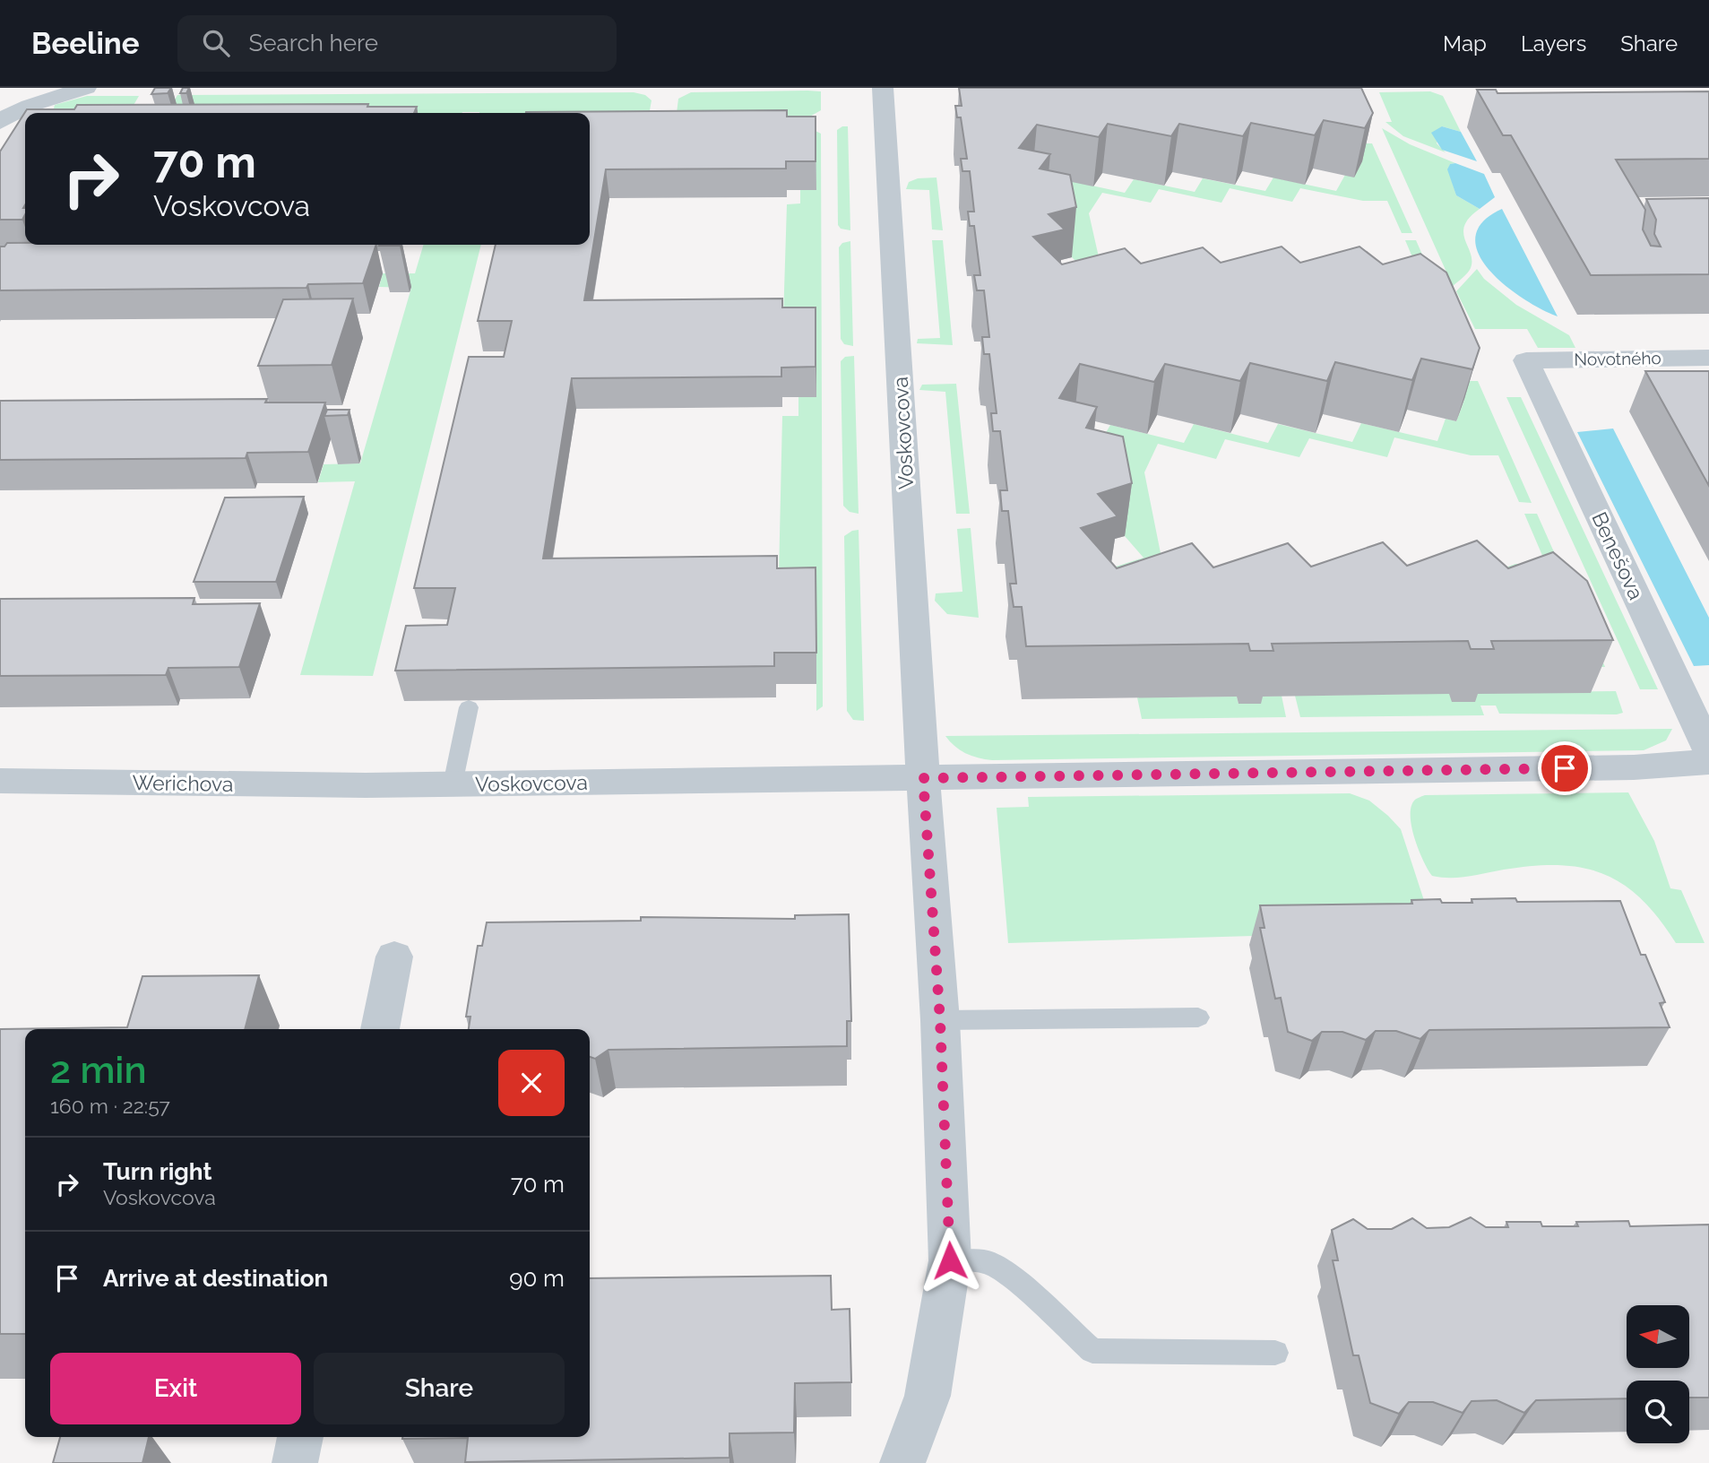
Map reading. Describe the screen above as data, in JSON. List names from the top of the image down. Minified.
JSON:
{"streets":{"street":["Novotného","Voskovcova","Benešova","Werichova"]},"crossings":[["Novotného","Benešova"],["Voskovcova","Werichova"]],"north":"left","page":{"header":"Beeline","search":"Search here","nav":["Map","Layers","Share"],"turn":["70 m","Voskovcova"],"heading":["2 min","160 m · 22:57"],"list":[{"name":"Turn right","note":"Voskovcova","value":"70 m"},{"name":"Arrive at destination","value":"90 m"}],"buttons":["Exit","Share"]}}
